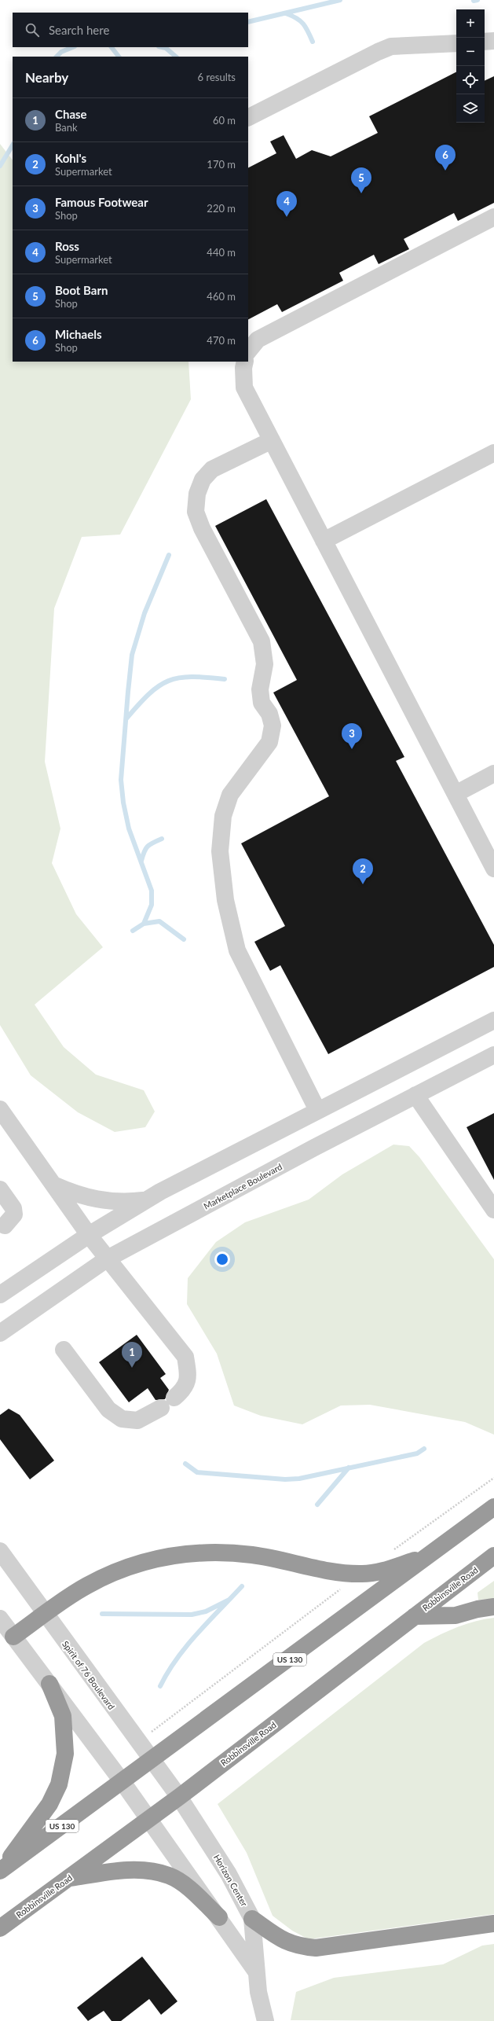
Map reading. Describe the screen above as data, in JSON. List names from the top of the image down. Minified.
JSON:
{"streets":{"highway":["Robbinsville Road","US 130"],"street":["Marketplace Boulevard","Spirit of 76 Boulevard","Horizon Center"]},"crossings":[["Robbinsville Road","Spirit of 76 Boulevard"],["Robbinsville Road","Horizon Center"],["US 130","Spirit of 76 Boulevard"],["Spirit of 76 Boulevard","Horizon Center"]],"page":{"map_buttons":["+","−"],"search":"Search here","heading":["Nearby","6 results"],"list":[{"mark":"1","name":"Chase","note":"Bank","value":"60 m"},{"mark":"2","name":"Kohl's","note":"Supermarket","value":"170 m"},{"mark":"3","name":"Famous Footwear","note":"Shop","value":"220 m"},{"mark":"4","name":"Ross","note":"Supermarket","value":"440 m"},{"mark":"5","name":"Boot Barn","note":"Shop","value":"460 m"},{"mark":"6","name":"Michaels","note":"Shop","value":"470 m"}],"pins":["6","5","4","3","2","1"]}}
